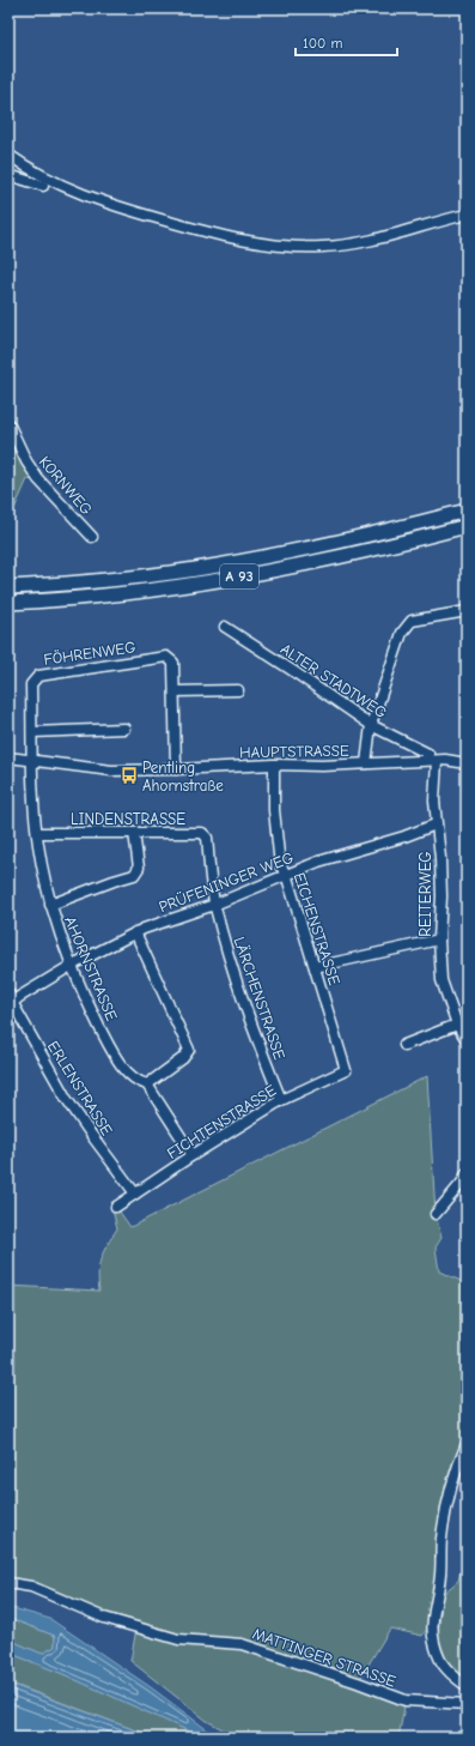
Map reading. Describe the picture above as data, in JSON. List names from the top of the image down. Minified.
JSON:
{"streets":{"highway":["A 93"],"street":["KORNWEG","FÖHRENWEG","ALTER STADTWEG","HAUPTSTRASSE","LINDENSTRASSE","PRÜFENINGER WEG","REITERWEG","EICHENSTRASSE","AHORNSTRASSE","LÄRCHENSTRASSE","ERLENSTRASSE","FICHTENSTRASSE","MATTINGER STRASSE"]},"crossings":[["FÖHRENWEG","HAUPTSTRASSE"],["FÖHRENWEG","AHORNSTRASSE"],["HAUPTSTRASSE","REITERWEG"],["HAUPTSTRASSE","EICHENSTRASSE"],["HAUPTSTRASSE","AHORNSTRASSE"],["LINDENSTRASSE","PRÜFENINGER WEG"],["LINDENSTRASSE","AHORNSTRASSE"],["LINDENSTRASSE","LÄRCHENSTRASSE"],["PRÜFENINGER WEG","REITERWEG"],["PRÜFENINGER WEG","EICHENSTRASSE"],["PRÜFENINGER WEG","AHORNSTRASSE"],["PRÜFENINGER WEG","LÄRCHENSTRASSE"],["PRÜFENINGER WEG","ERLENSTRASSE"],["EICHENSTRASSE","FICHTENSTRASSE"],["AHORNSTRASSE","FICHTENSTRASSE"],["LÄRCHENSTRASSE","FICHTENSTRASSE"],["ERLENSTRASSE","FICHTENSTRASSE"]],"places":{"bus stop":["Pentling Ahornstraße"]},"scale_bar":"100 m"}
